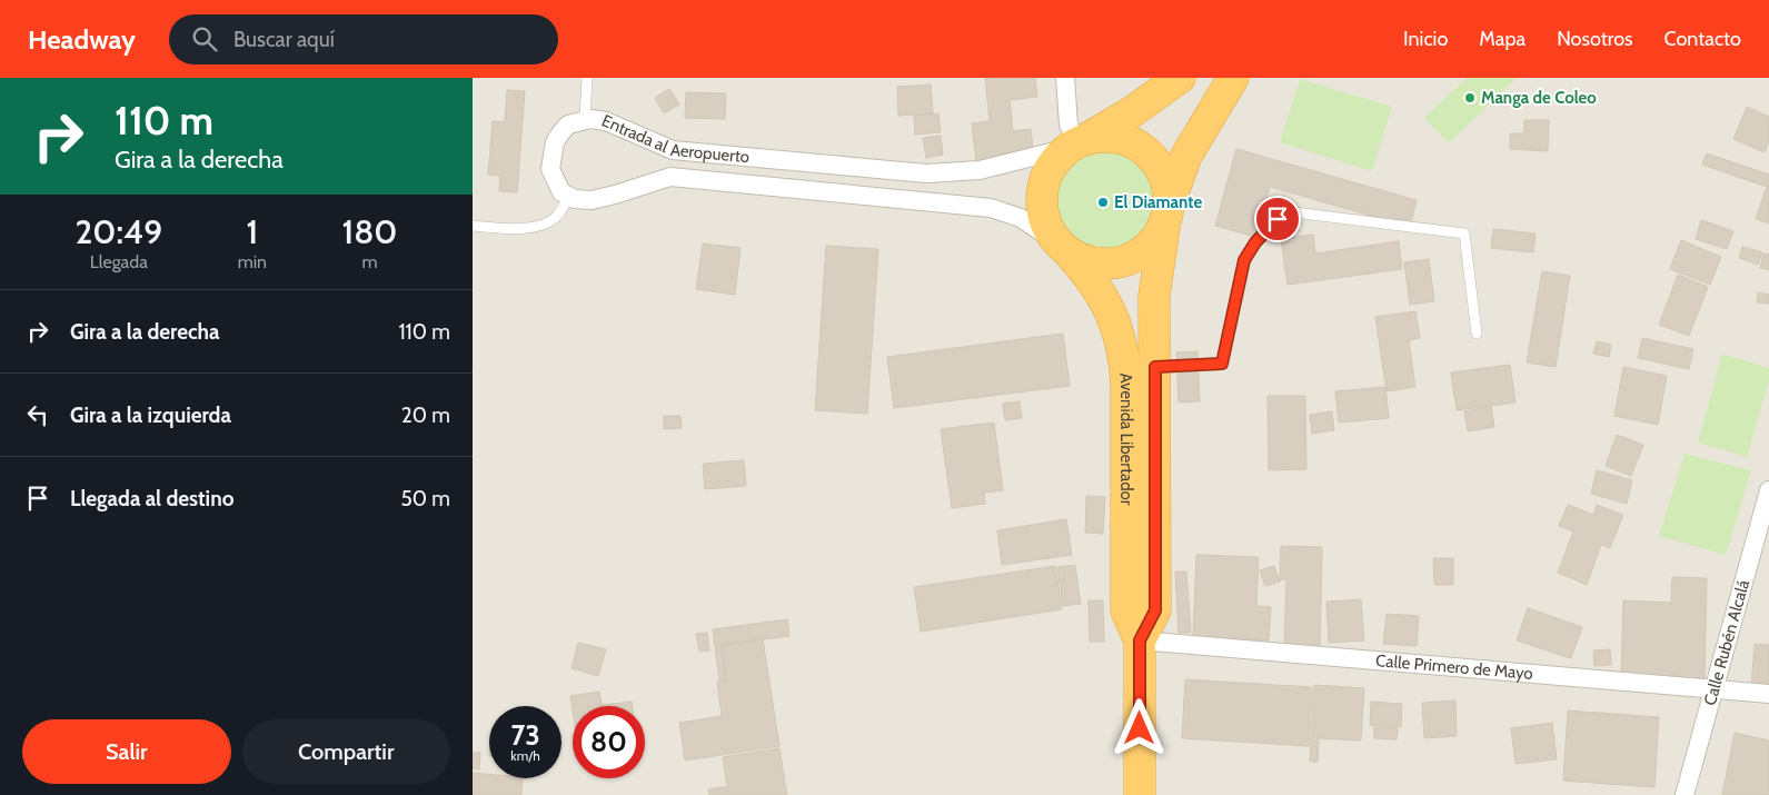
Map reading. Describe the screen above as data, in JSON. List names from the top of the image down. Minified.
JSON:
{"streets":{"highway":["Avenida Libertador"],"street":["Entrada al Aeropuerto","Calle Rubén Alcalá","Calle Primero de Mayo"]},"crossings":[["Entrada al Aeropuerto","Avenida Libertador"],["Avenida Libertador","Calle Primero de Mayo"],["Calle Rubén Alcalá","Calle Primero de Mayo"]],"places":["Manga de Coleo","El Diamante"],"page":{"header":"Headway","search":"Buscar aquí","nav":["Inicio","Mapa","Nosotros","Contacto"],"turn":["110 m","Gira a la derecha"],"eta":["20:49","Llegada","1","min","180","m"],"list":[{"name":"Gira a la derecha","value":"110 m"},{"name":"Gira a la izquierda","value":"20 m"},{"name":"Llegada al destino","value":"50 m"}],"speed":"73 km/h","limit":"80","buttons":["Salir","Compartir"]}}
